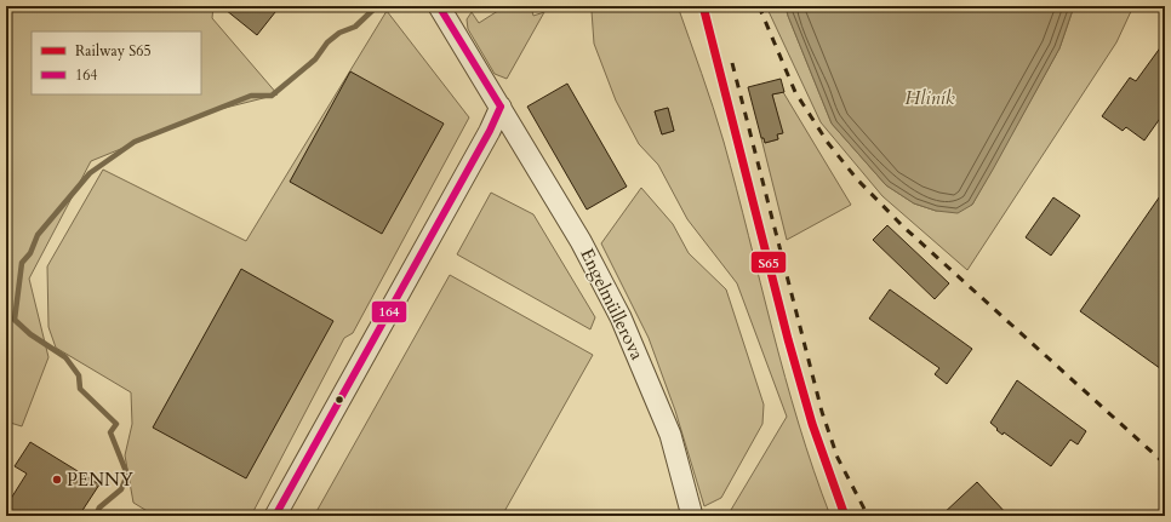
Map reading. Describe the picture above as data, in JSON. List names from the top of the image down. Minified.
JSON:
{"streets":{"street":["Engelmüllerova"]},"water":["Hliník"],"places":["PENNY"],"lines":["rail line S65","transit line 164"],"legend":["Railway S65","164"]}
